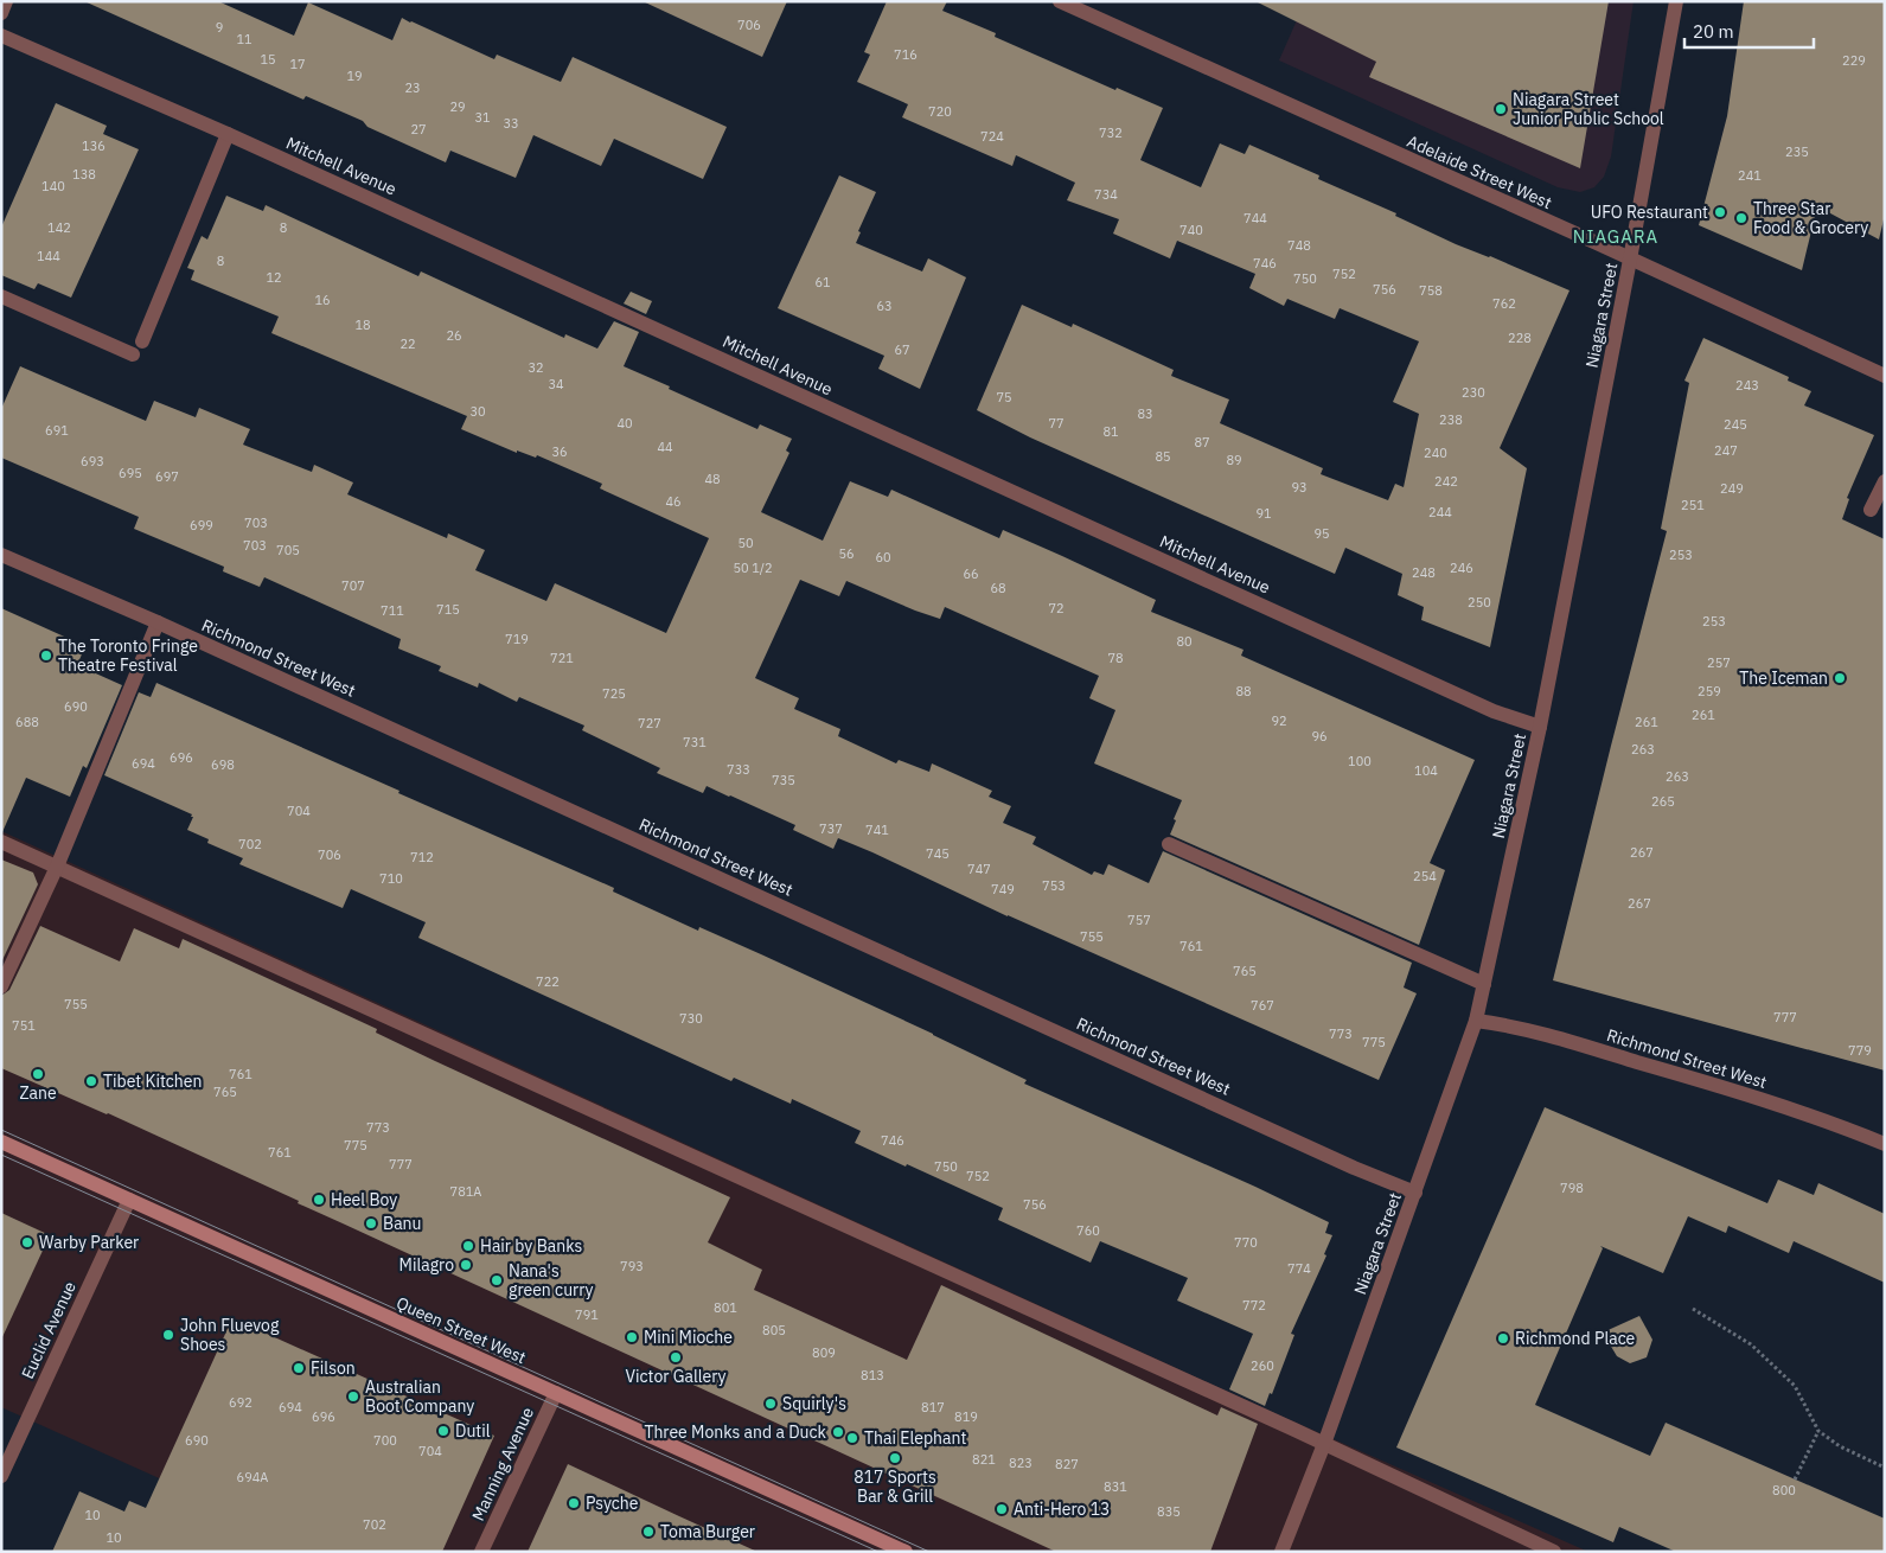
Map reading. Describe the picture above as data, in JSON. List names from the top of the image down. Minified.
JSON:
{"streets":{"main road":["Queen Street West"],"street":["Mitchell Avenue","Adelaide Street West","Niagara Street","Richmond Street West","Euclid Avenue","Manning Avenue"]},"crossings":[["Mitchell Avenue","Niagara Street"],["Adelaide Street West","Niagara Street"],["Niagara Street","Richmond Street West"],["Euclid Avenue","Queen Street West"],["Queen Street West","Manning Avenue"]],"districts":["NIAGARA"],"places":["Niagara Street Junior Public School","UFO Restaurant","Three Star Food & Grocery","The Toronto Fringe Theatre Festival","The Iceman","Zane","Tibet Kitchen","Heel Boy","Banu","Warby Parker","Hair by Banks","Milagro","Nana's green curry","John Fluevog Shoes","Mini Mioche","Richmond Place","Victor Gallery","Filson","Australian Boot Company","Squirly's","Dutil","Three Monks and a Duck","Thai Elephant","817 Sports Bar & Grill","Psyche","Anti-Hero 13","Toma Burger"],"house_numbers":["706","9","11","716","15","229","17","19","23","29","720","31","33","27","732","724","136","235","138","241","140","734","744","142","8","740","748","144","8","746","752","12","750","61","756","758","16","762","63","18","26","228","22","67","32","34","243","230","75","30","83","238","40","77","245","691","81","87","44","247","36","240","85","89","693","695","697","48","242","93","249","46","251","244","91","703","699","95","50","703","705","56","253","60","50 1/2","246","248","66","707","68","250","72","715","711","253","719","80","721","78","257","88","259","725","690","261","92","688","261","727","96","731","263","696","100","694","698","733","104","263","735","265","704","737","741","702","267","745","706","712","747","254","710","753","749","267","757","755","761","765","722","755","767","777","730","751","773","775","779","761","765","773","746","775","761","777","750","752","798","781A","756","760","770","793","774","772","801","791","805","809","260","813","692","694","817","696","819","690","700","704","821","823","827","694A","831","800","835","10","702","10"],"scale_bar":"20 m"}
